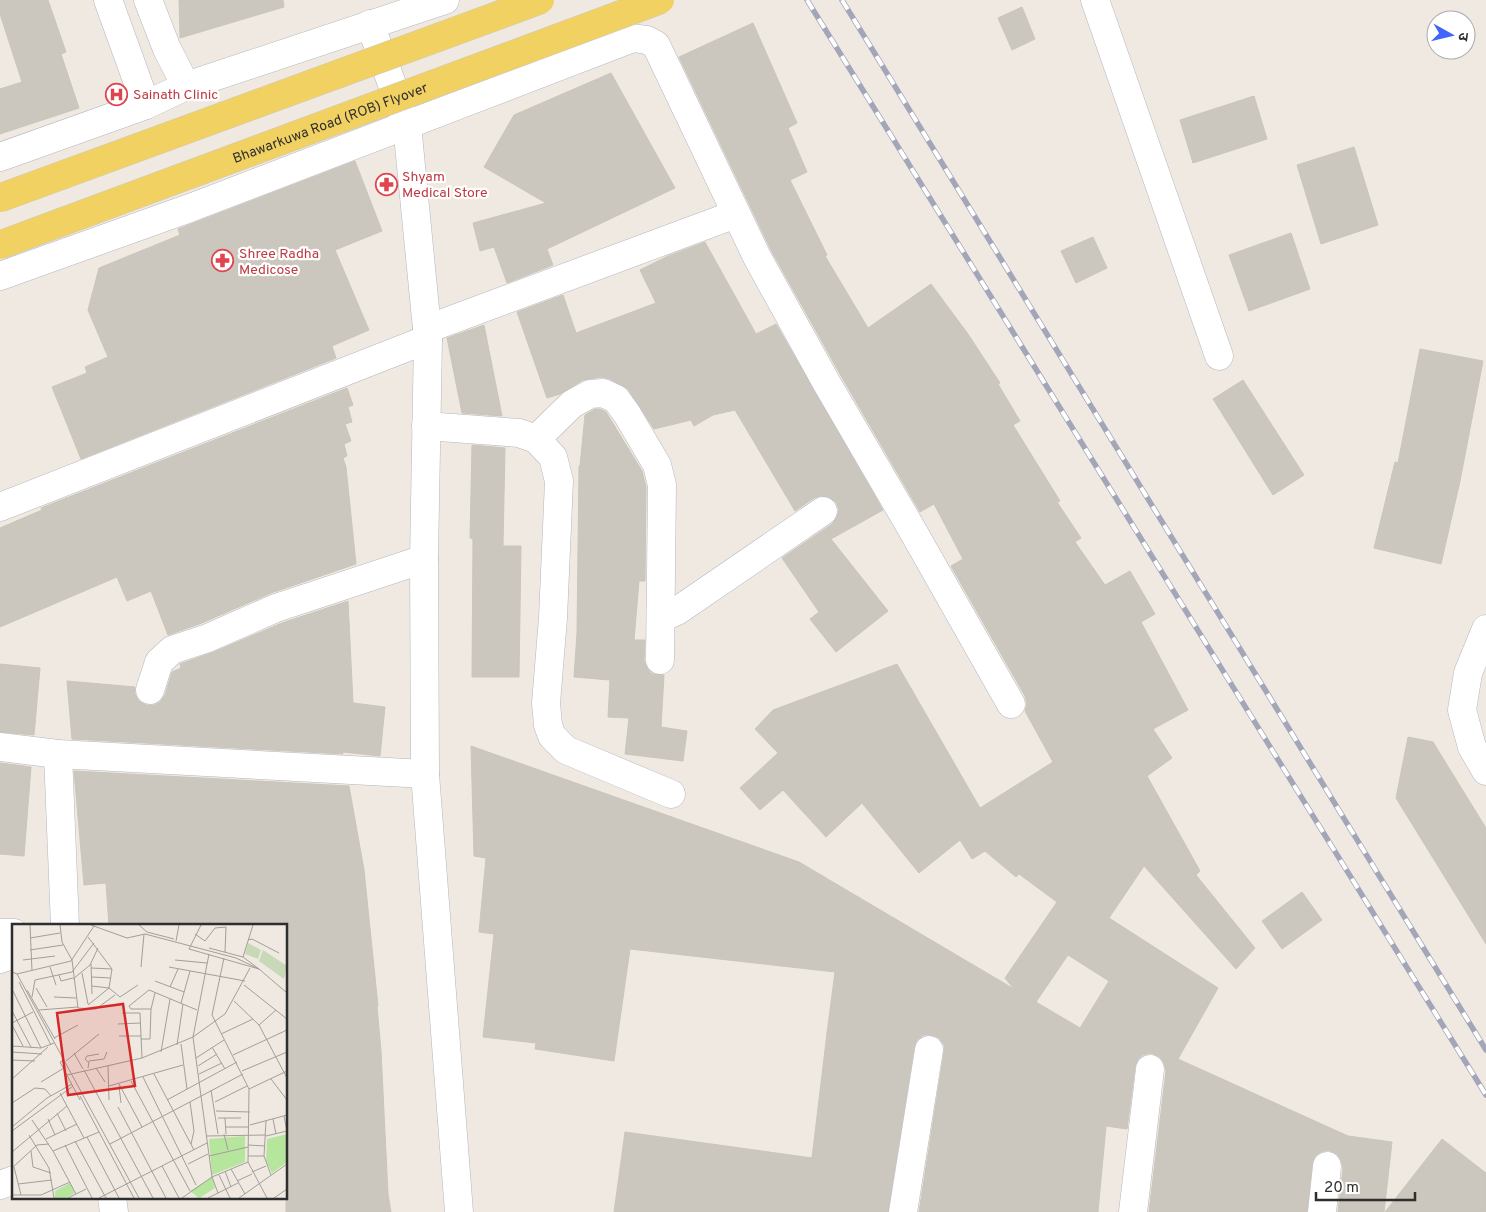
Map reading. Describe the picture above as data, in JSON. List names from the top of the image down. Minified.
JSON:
{"streets":{"main road":["Bhawarkuwa Road (ROB) Flyover"]},"places":{"hospital":["Sainath Clinic"],"pharmacy":["Shyam Medical Store","Shree Radha Medicose"]},"scale_bar":"20 m","north":"right"}
